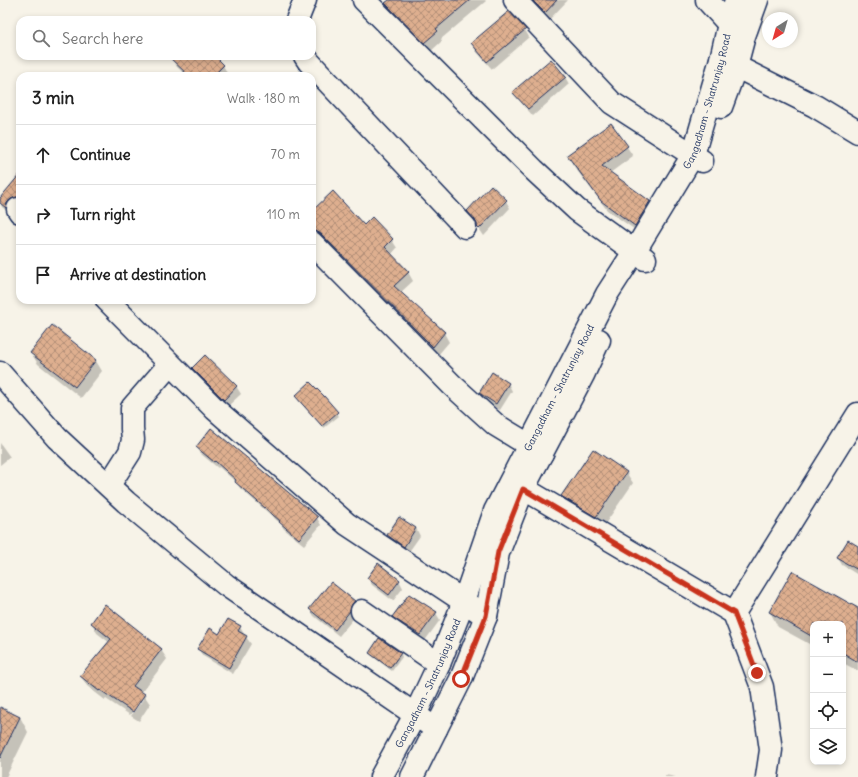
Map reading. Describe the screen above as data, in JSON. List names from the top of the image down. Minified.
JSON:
{"streets":{"street":["Gangadham - Shatrunjay Road"]},"north":"bottom left","page":{"search":"Search here","heading":["3 min","Walk · 180 m"],"list":[["Continue","70 m"],["Turn right","110 m"],"Arrive at destination"],"map_buttons":["+","−"]}}
